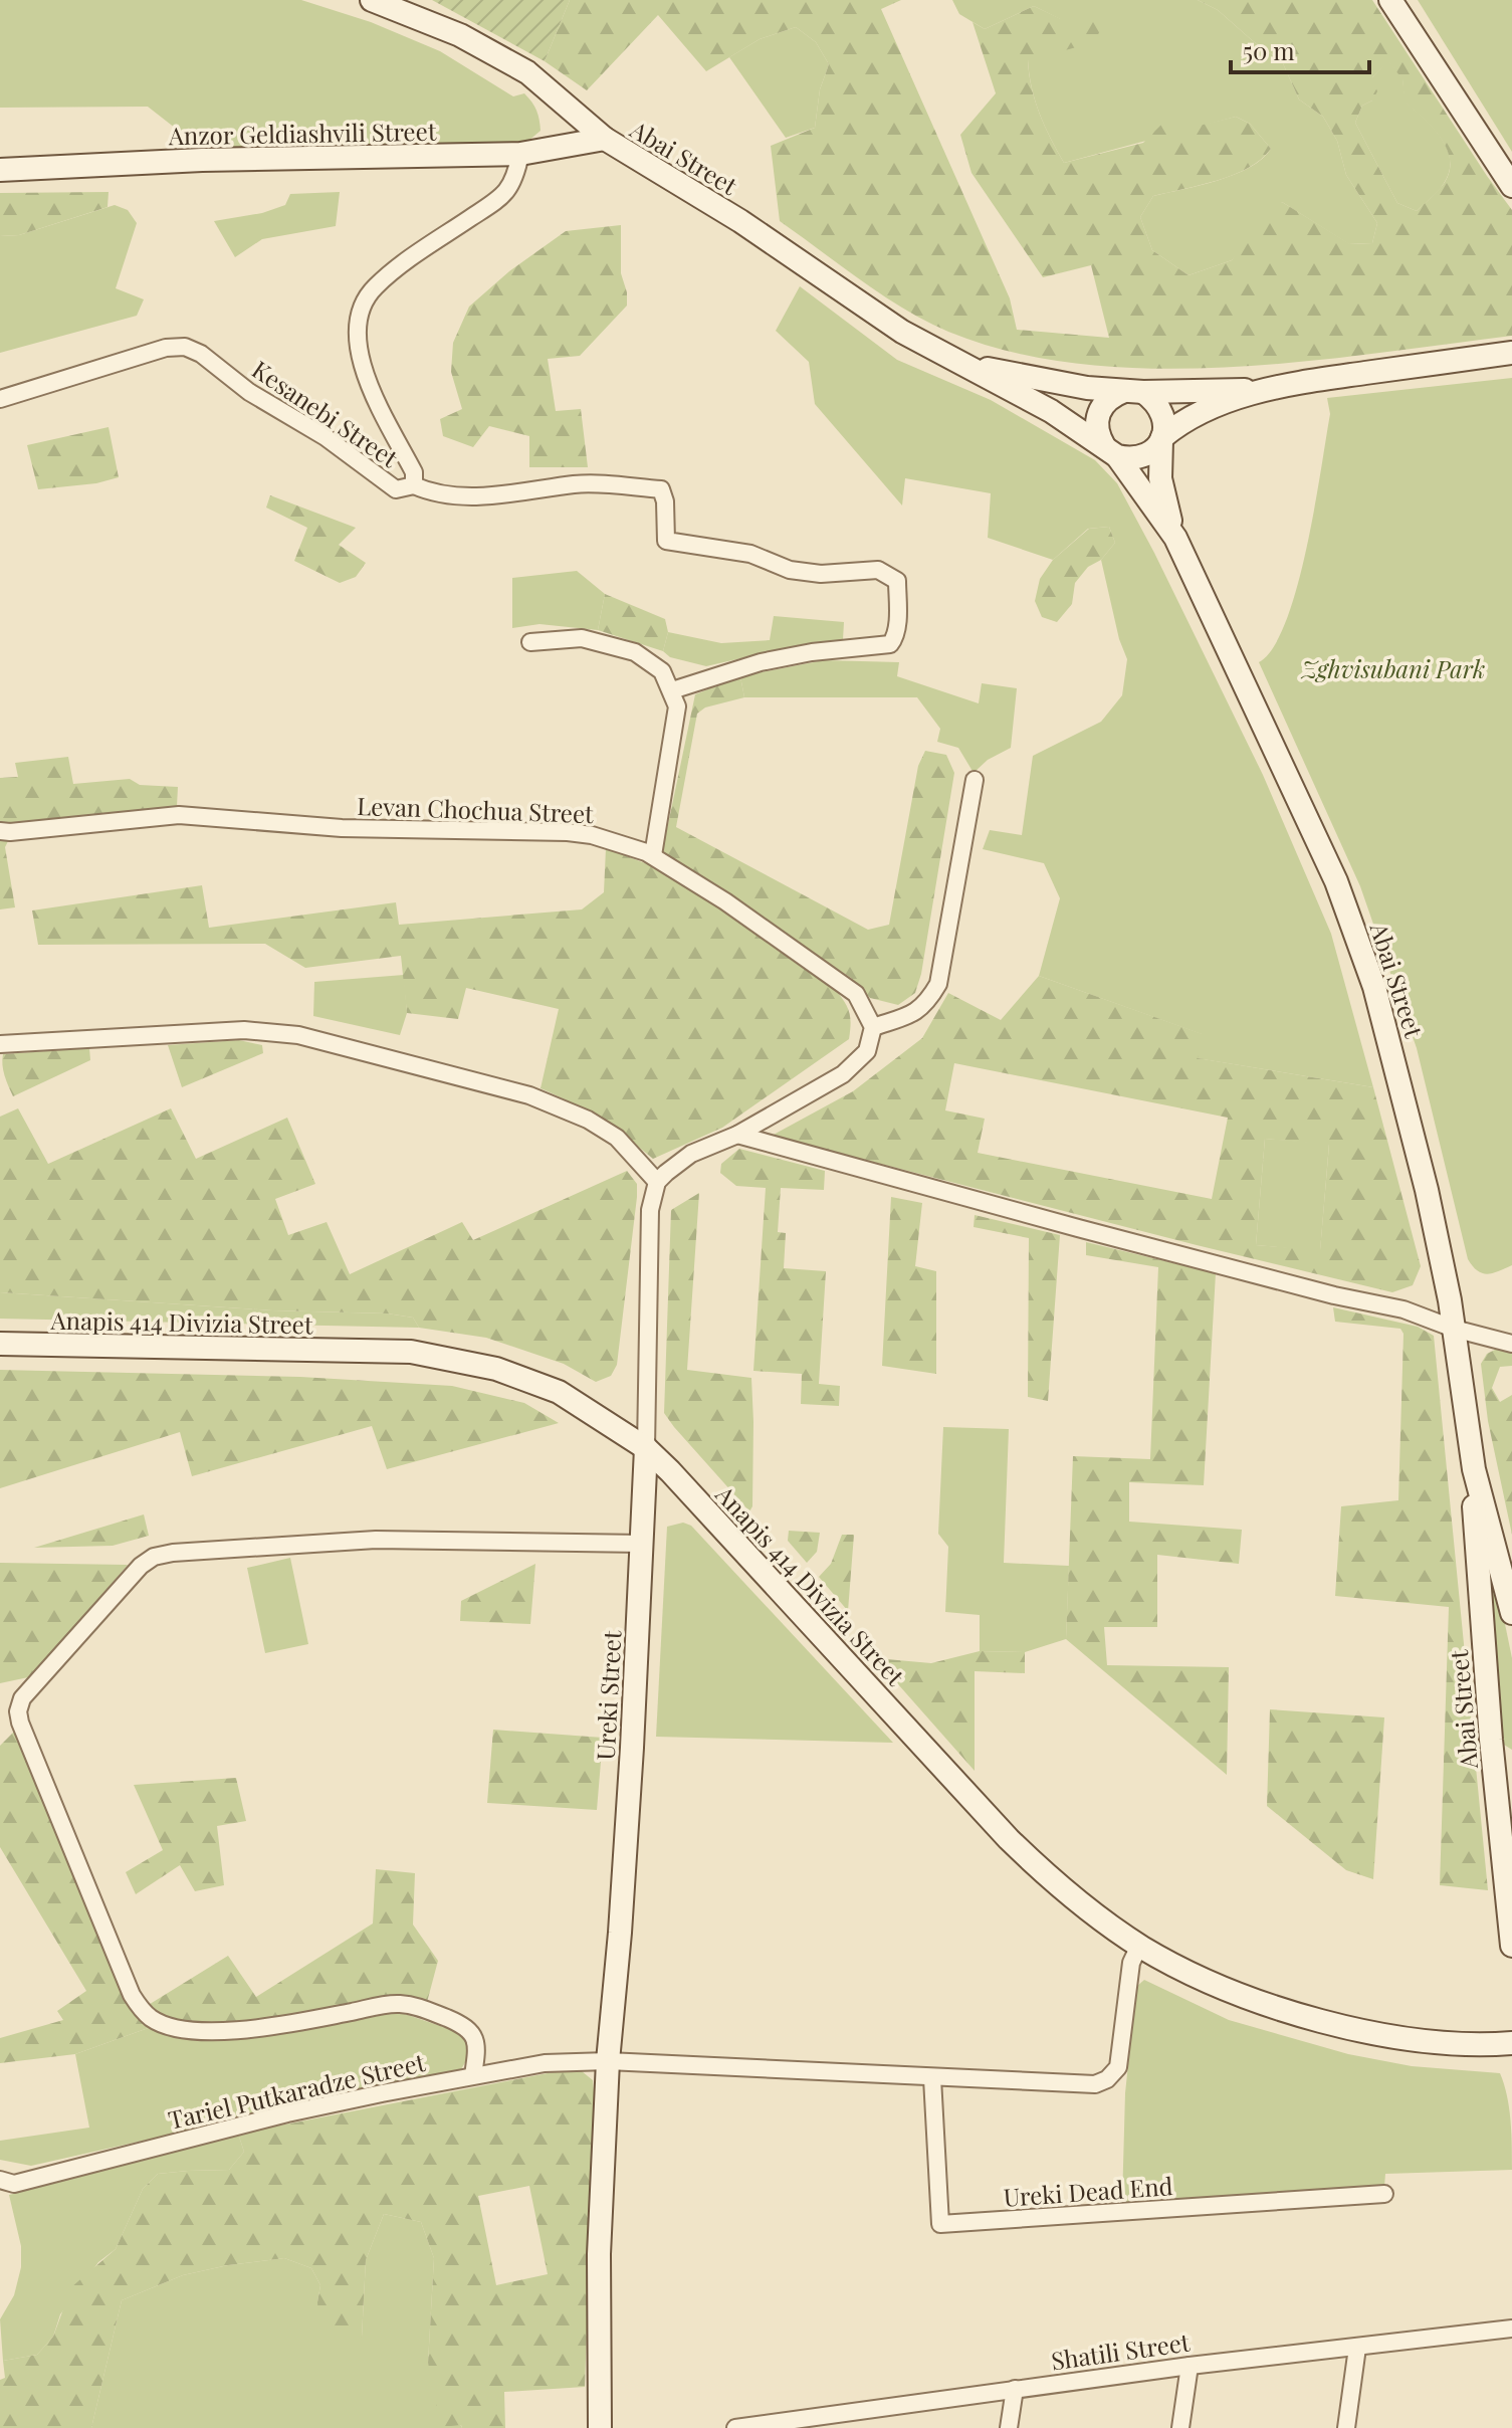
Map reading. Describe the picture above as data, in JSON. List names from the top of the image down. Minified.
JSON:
{"streets":{"street":["Anzor Geldiashvili Street","Abai Street","Kesanebi Street","Levan Chochua Street","Anapis 414 Divizia Street","Ureki Street","Tariel Putkaradze Street","Ureki Dead End","Shatili Street"]},"crossings":[["Anzor Geldiashvili Street","Abai Street"],["Anzor Geldiashvili Street","Kesanebi Street"],["Anapis 414 Divizia Street","Ureki Street"],["Ureki Street","Tariel Putkaradze Street"]],"parks":["Zghvisubani Park"],"scale_bar":"50 m"}
